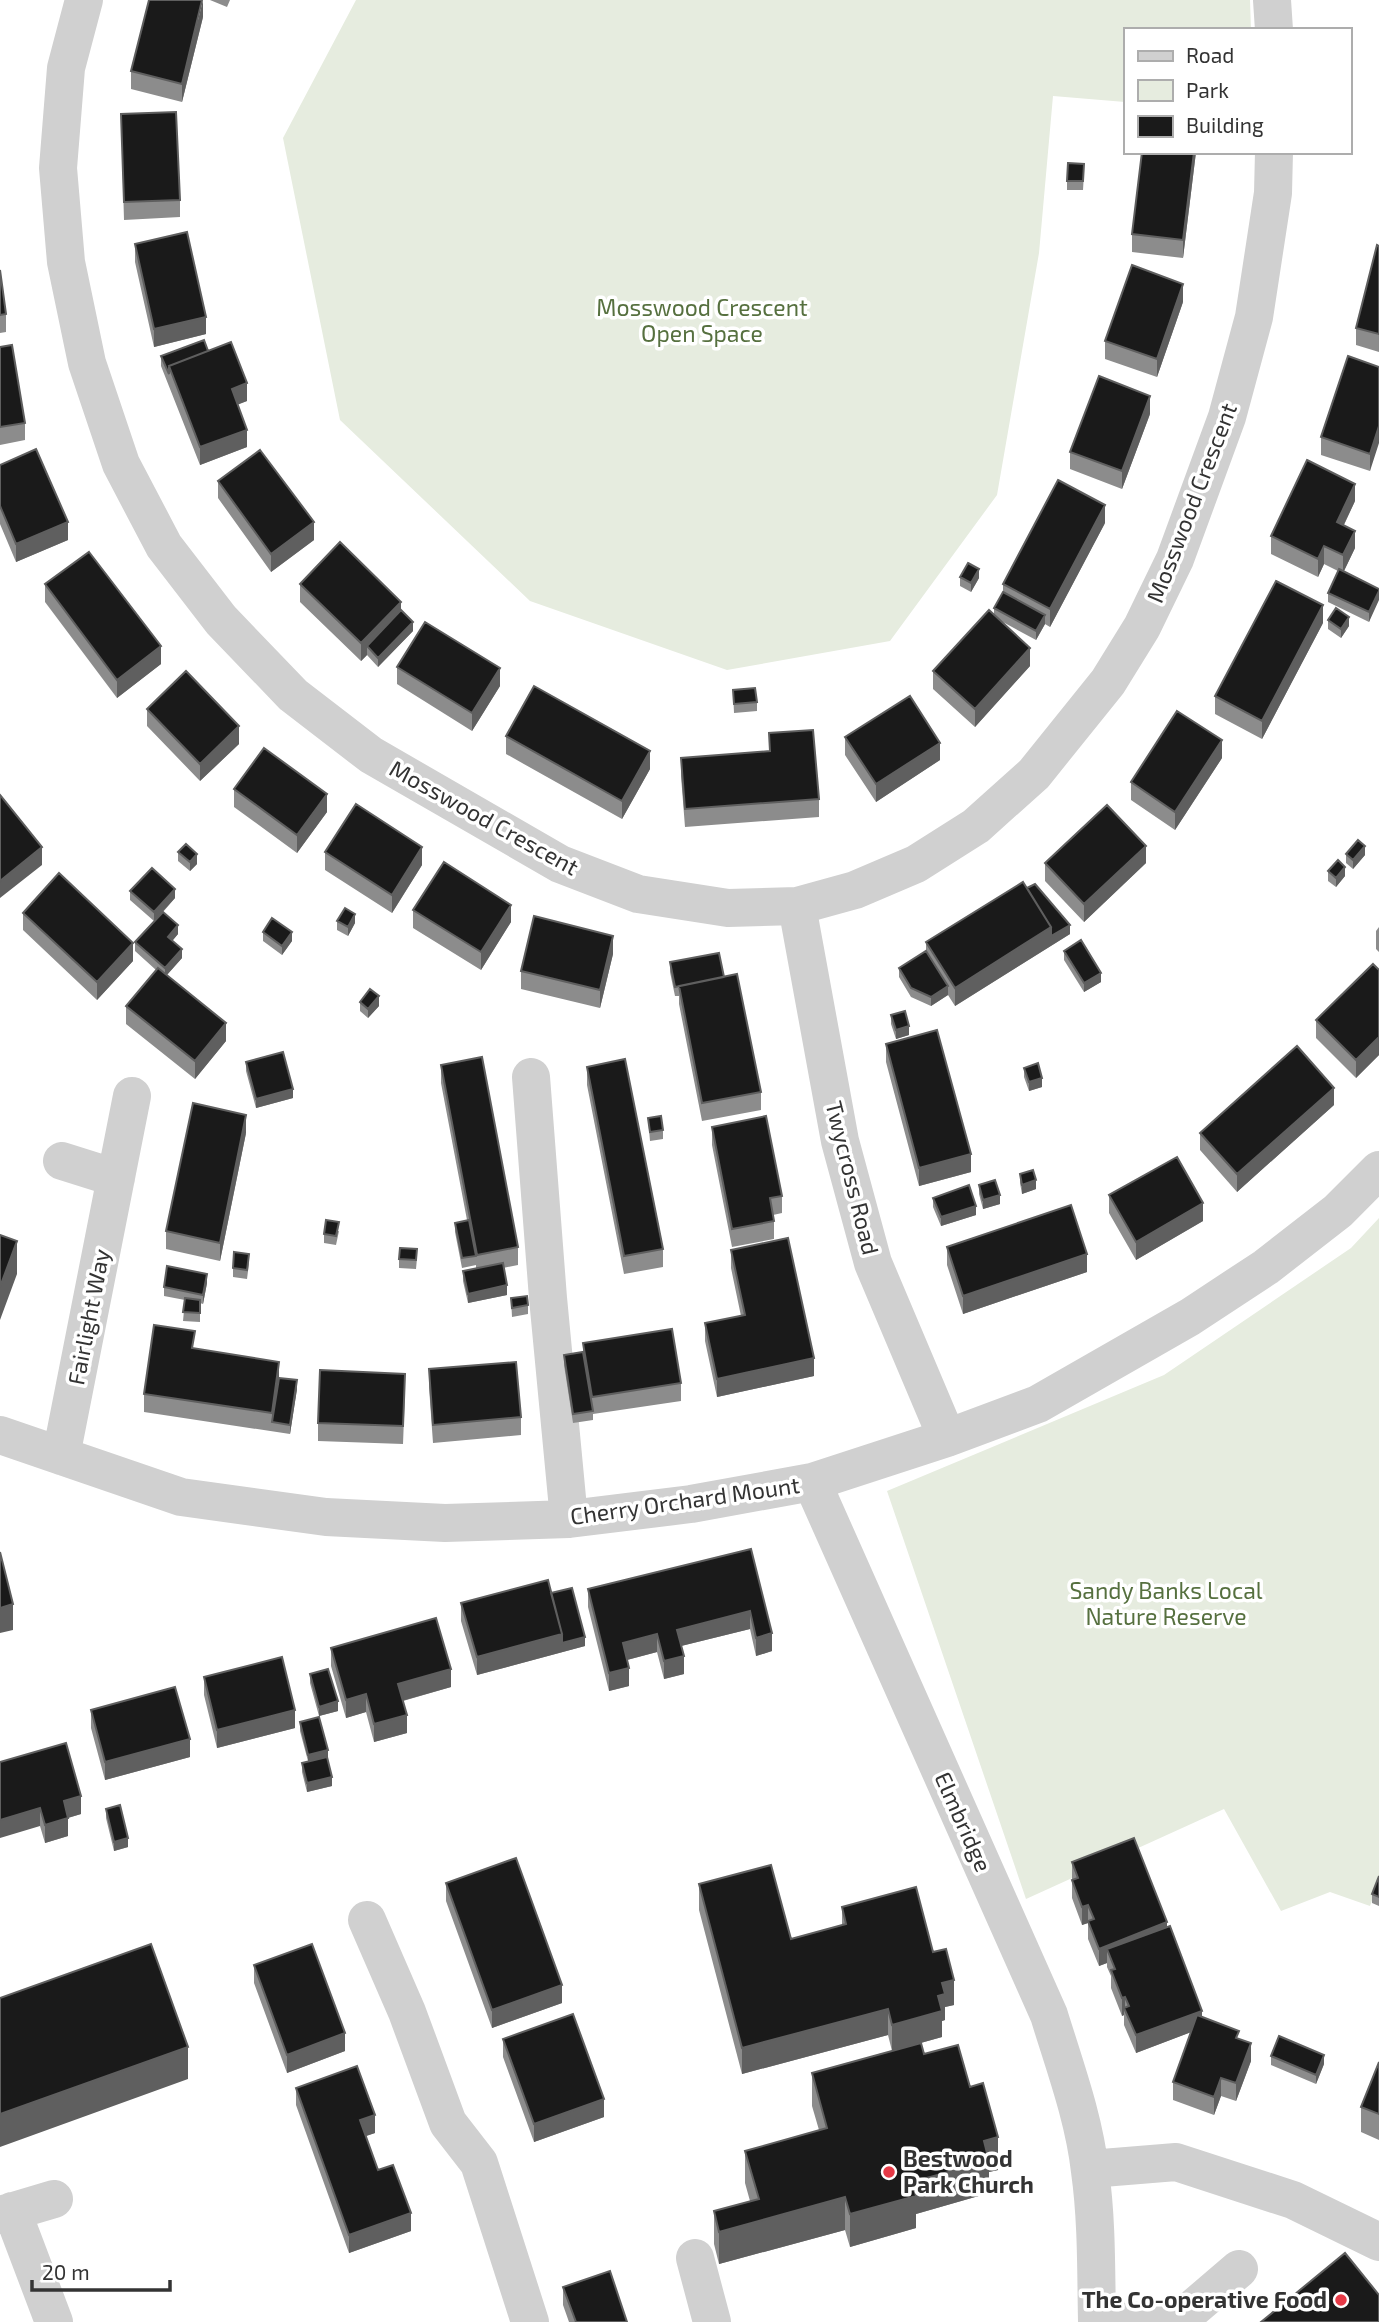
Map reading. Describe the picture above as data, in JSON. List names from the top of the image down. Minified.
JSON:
{"streets":{"street":["Mosswood Crescent","Twycross Road","Fairlight Way","Cherry Orchard Mount","Elmbridge"]},"crossings":[["Mosswood Crescent","Twycross Road"],["Twycross Road","Cherry Orchard Mount"],["Fairlight Way","Cherry Orchard Mount"],["Cherry Orchard Mount","Elmbridge"]],"parks":["Mosswood Crescent Open Space","Sandy Banks Local Nature Reserve"],"places":["Bestwood Park Church","The Co-operative Food"],"legend":["Road","Park","Building"],"scale_bar":"20 m"}
